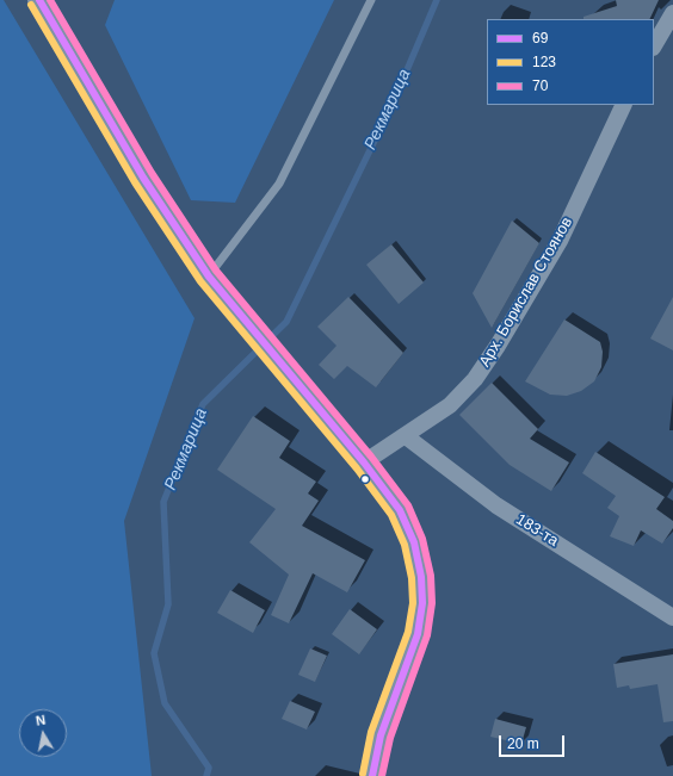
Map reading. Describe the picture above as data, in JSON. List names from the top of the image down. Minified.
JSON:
{"streets":{"street":["Арх. Борислав Стоянов","183-та"]},"crossings":[["Арх. Борислав Стоянов","183-та"]],"water":["Рекмарица"],"lines":["transit line 69","transit line 70","transit line 123"],"legend":["69","123","70"],"scale_bar":"20 m","north":"top"}
